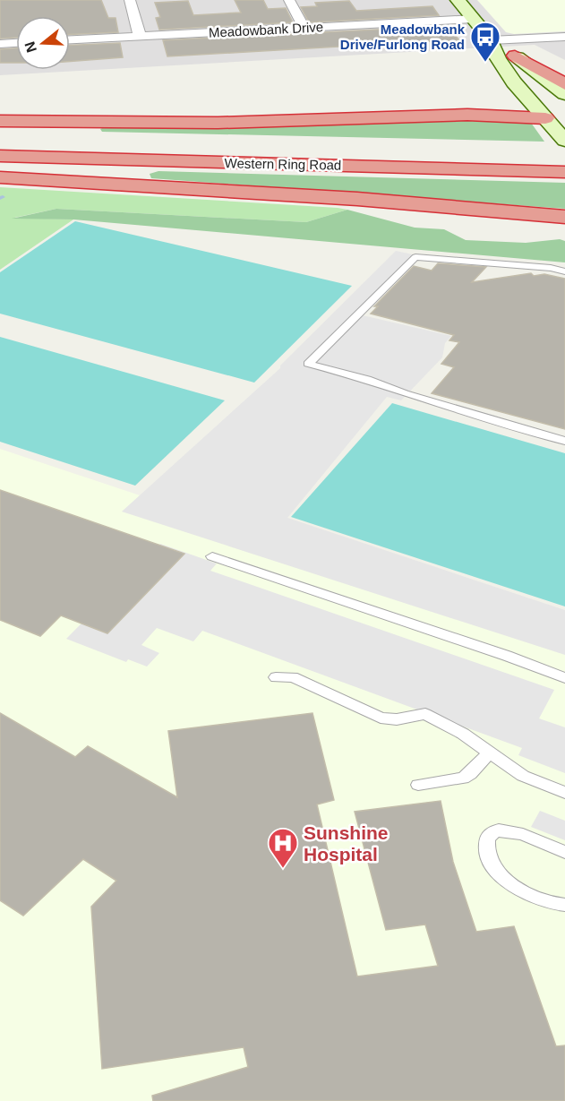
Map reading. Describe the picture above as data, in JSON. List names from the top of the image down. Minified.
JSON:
{"streets":{"highway":["Western Ring Road"],"street":["Meadowbank Drive"]},"places":{"bus stop":["Meadowbank Drive/Furlong Road"],"hospital":["Sunshine Hospital"]},"north":"left"}
